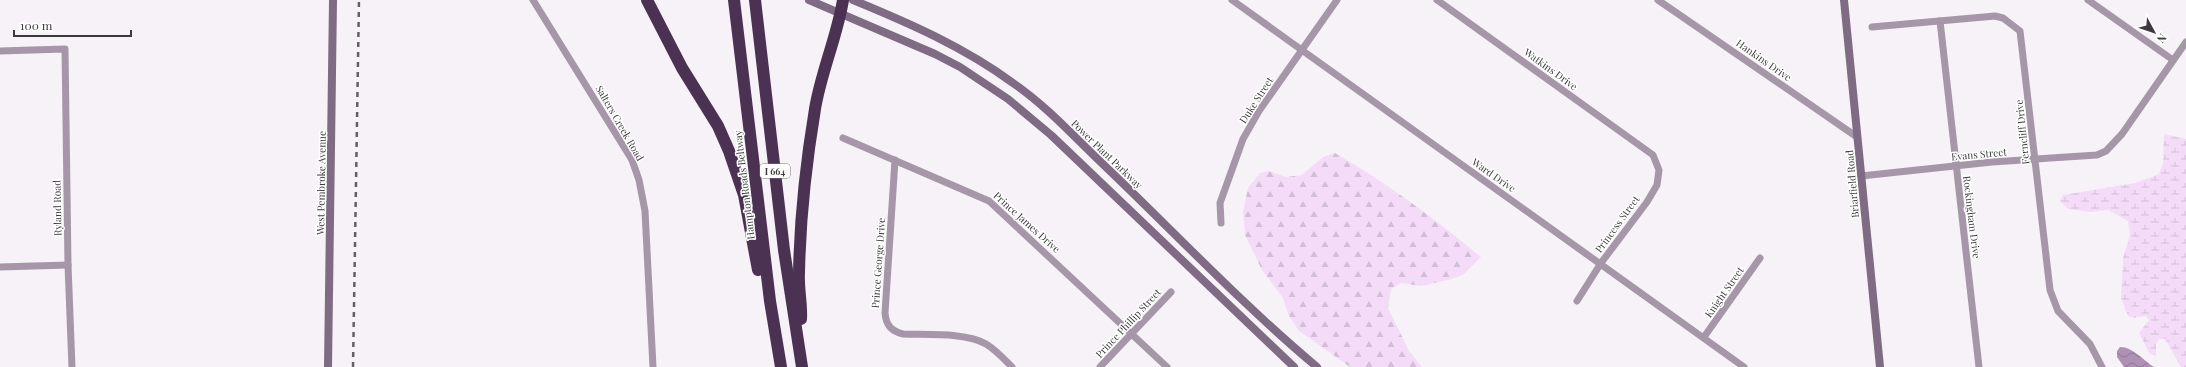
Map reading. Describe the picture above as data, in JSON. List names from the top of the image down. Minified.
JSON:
{"streets":{"highway":["I 664","Hampton Roads Beltway"],"main road":["Power Plant Parkway","West Pembroke Avenue","Briarfield Road"],"street":["Hankins Drive","Watkins Drive","Duke Street","Salters Creek Road","Ferncliff Drive","Evans Street","Ward Drive","Ryland Road","Rockingham Drive","Prince James Drive","Princess Street","Prince George Drive","Knight Street","Prince Phillip Street"]},"crossings":[["Hankins Drive","Briarfield Road"],["Watkins Drive","Princess Street"],["Duke Street","Ward Drive"],["Ferncliff Drive","Evans Street"],["Ferncliff Drive","Rockingham Drive"],["Evans Street","Briarfield Road"],["Evans Street","Rockingham Drive"],["Ward Drive","Princess Street"],["Ward Drive","Knight Street"],["Prince James Drive","Prince George Drive"],["Prince James Drive","Prince Phillip Street"]],"scale_bar":"100 m","north":"bottom right"}
